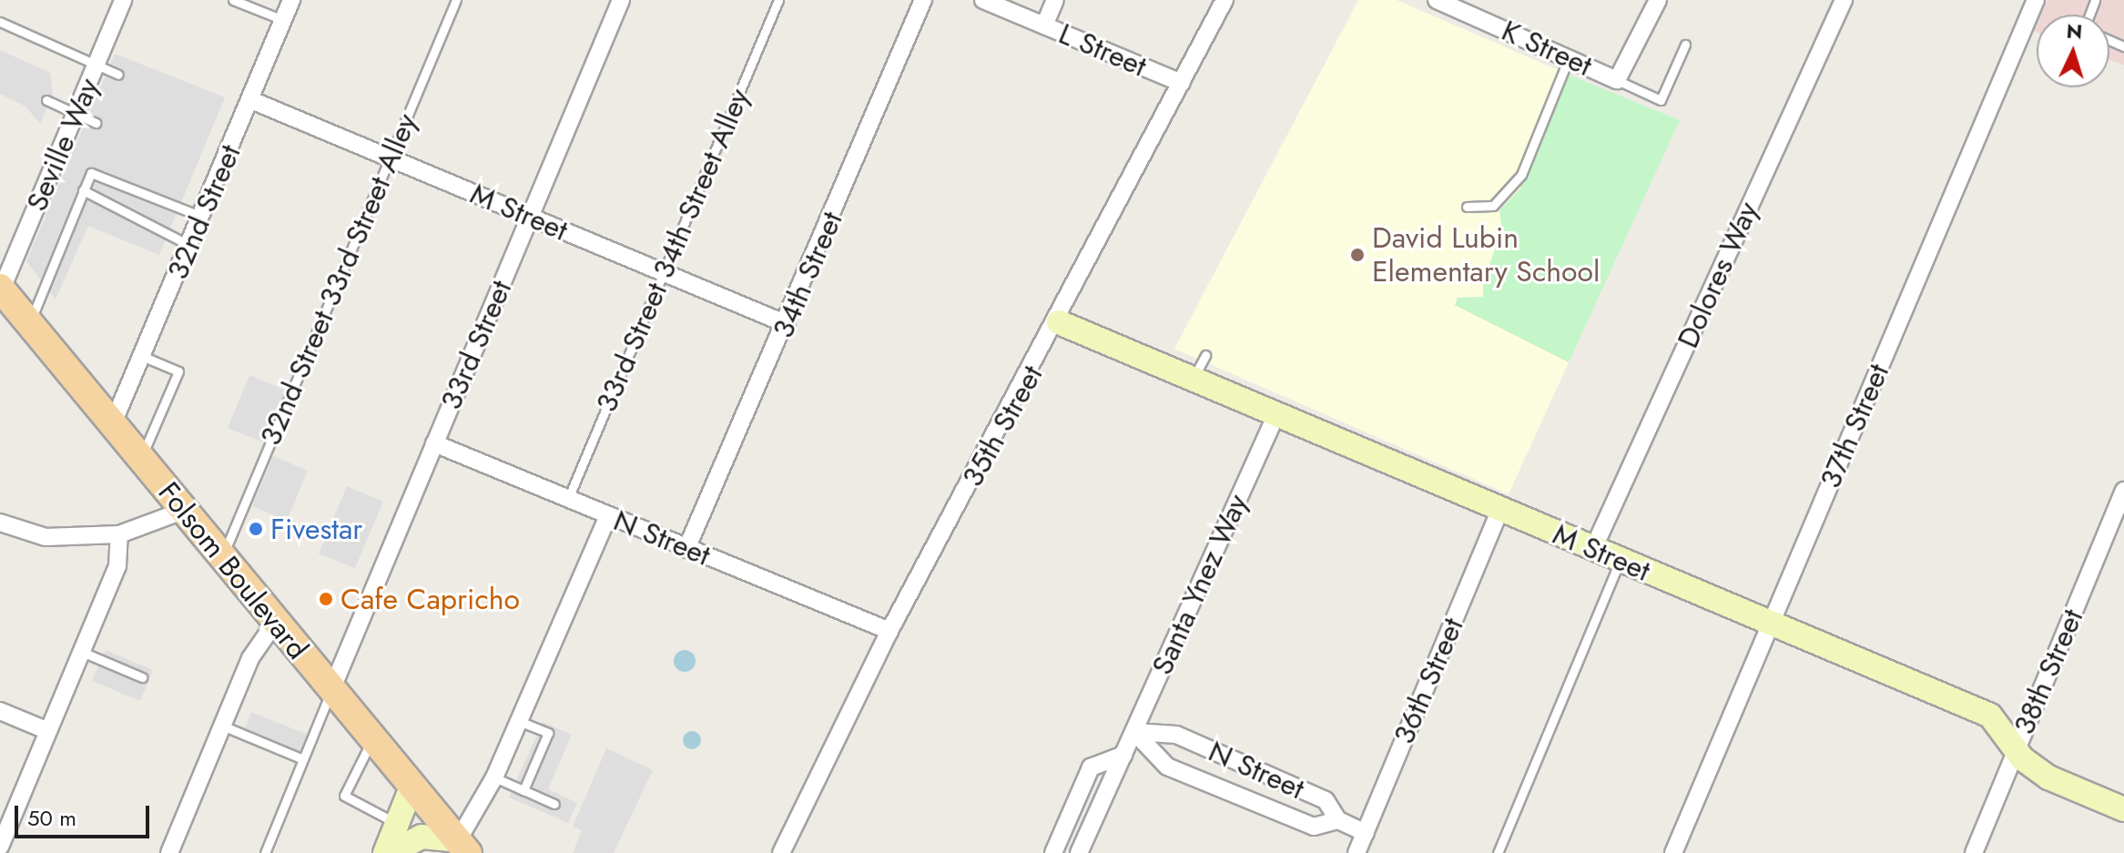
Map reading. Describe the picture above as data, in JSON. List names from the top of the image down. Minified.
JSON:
{"streets":{"main road":["Folsom Boulevard"],"street":["K Street","L Street","Seville Way","32nd Street","M Street","34th Street","Dolores Way","33rd Street","35th Street","37th Street","N Street","Santa Ynez Way","38th Street","36th Street"],"lane":["33rd Street 34th Street Alley","32nd Street 33rd Street Alley"]},"crossings":[["L Street","35th Street"],["Seville Way","Folsom Boulevard"],["32nd Street","M Street"],["32nd Street","Folsom Boulevard"],["M Street","33rd Street 34th Street Alley"],["M Street","34th Street"],["M Street","Dolores Way"],["M Street","32nd Street 33rd Street Alley"],["M Street","33rd Street"],["M Street","35th Street"],["M Street","37th Street"],["M Street","Santa Ynez Way"],["M Street","38th Street"],["M Street","36th Street"],["33rd Street 34th Street Alley","N Street"],["34th Street","N Street"],["32nd Street 33rd Street Alley","Folsom Boulevard"],["33rd Street","N Street"],["33rd Street","Folsom Boulevard"],["35th Street","N Street"],["N Street","Santa Ynez Way"],["N Street","36th Street"]],"places":["David Lubin Elementary School","Fivestar","Cafe Capricho"],"scale_bar":"50 m","north":"top"}
